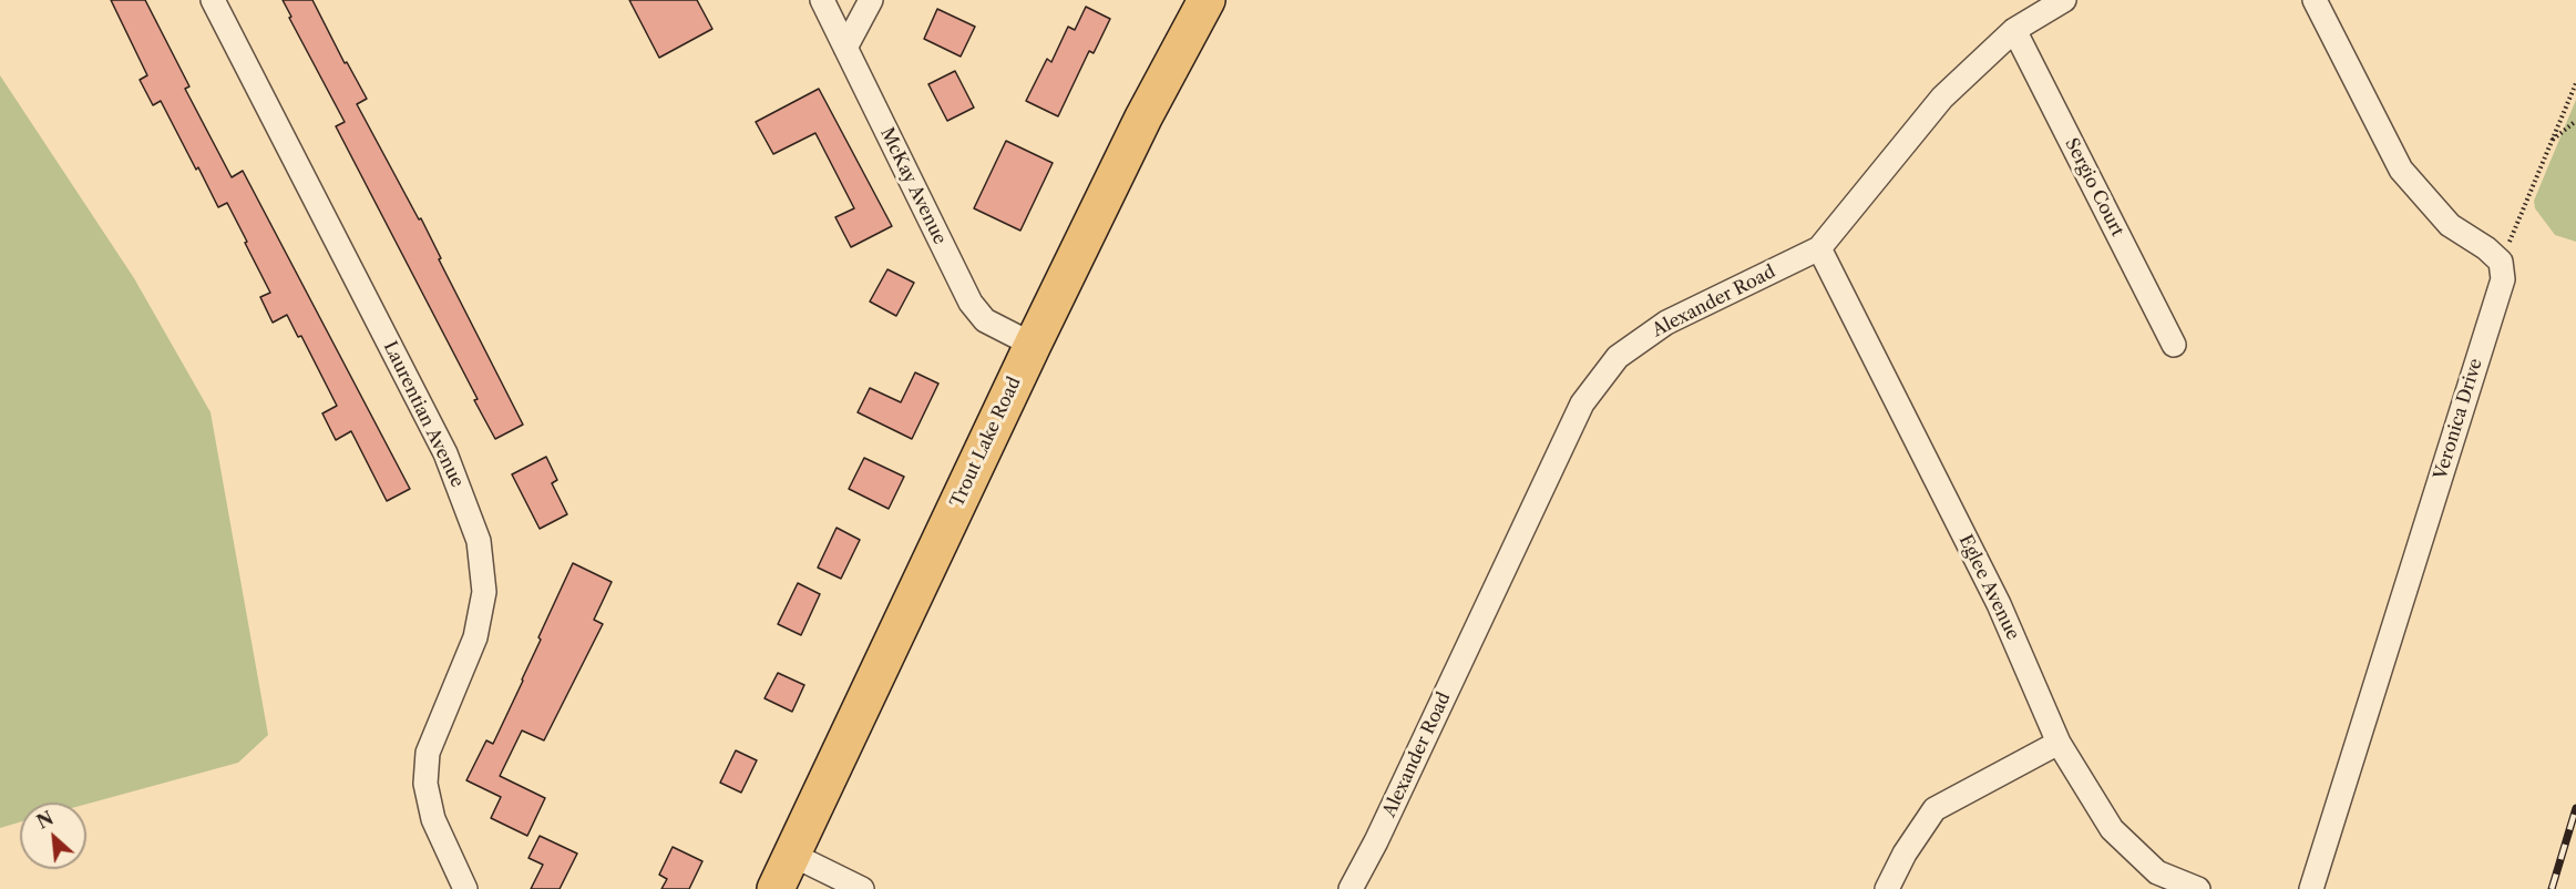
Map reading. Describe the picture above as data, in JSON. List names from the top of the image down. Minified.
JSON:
{"streets":{"main road":["Trout Lake Road"],"street":["McKay Avenue","Sergio Court","Alexander Road","Laurentian Avenue","Veronica Drive","Eglee Avenue"]},"crossings":[["McKay Avenue","Trout Lake Road"],["Sergio Court","Alexander Road"],["Alexander Road","Eglee Avenue"]],"north":"top left"}
